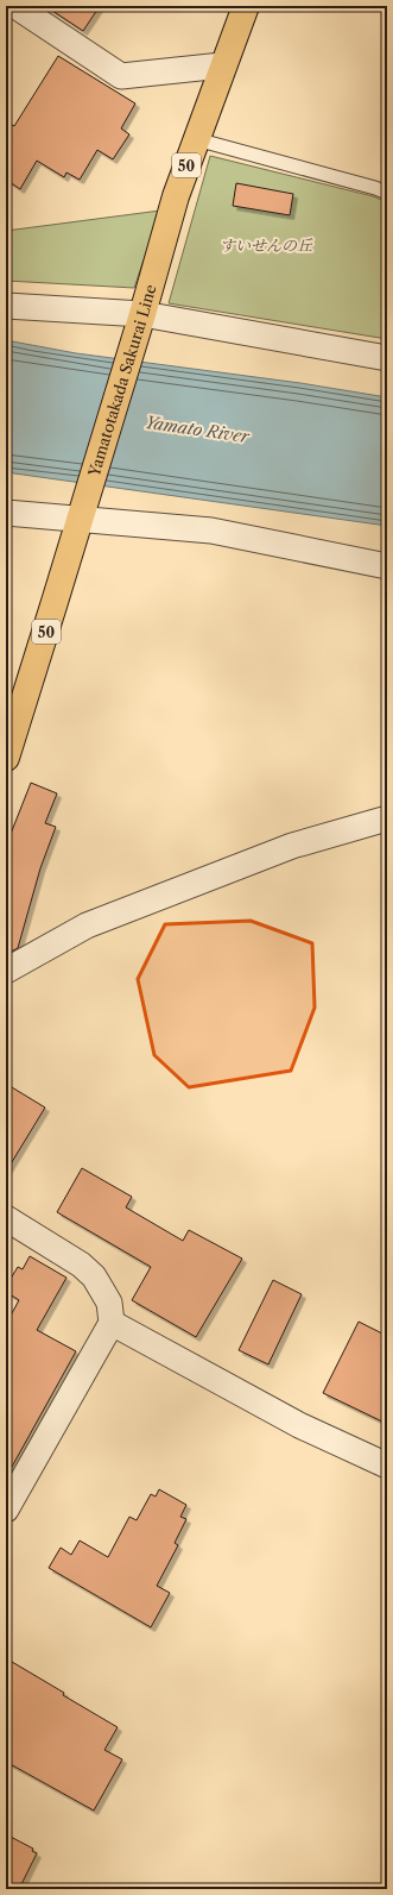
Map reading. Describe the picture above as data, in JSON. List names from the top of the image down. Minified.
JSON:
{"streets":{"main road":["50","Yamatotakada Sakurai Line"]},"water":["Yamato River"],"parks":["すいせんの丘"]}
